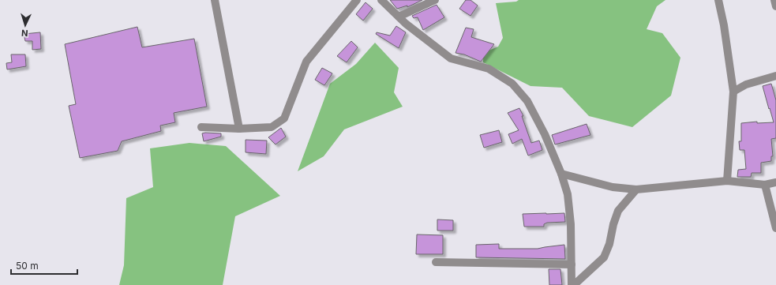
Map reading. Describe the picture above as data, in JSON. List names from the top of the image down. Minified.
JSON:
{"scale_bar":"50 m","north":"bottom"}
